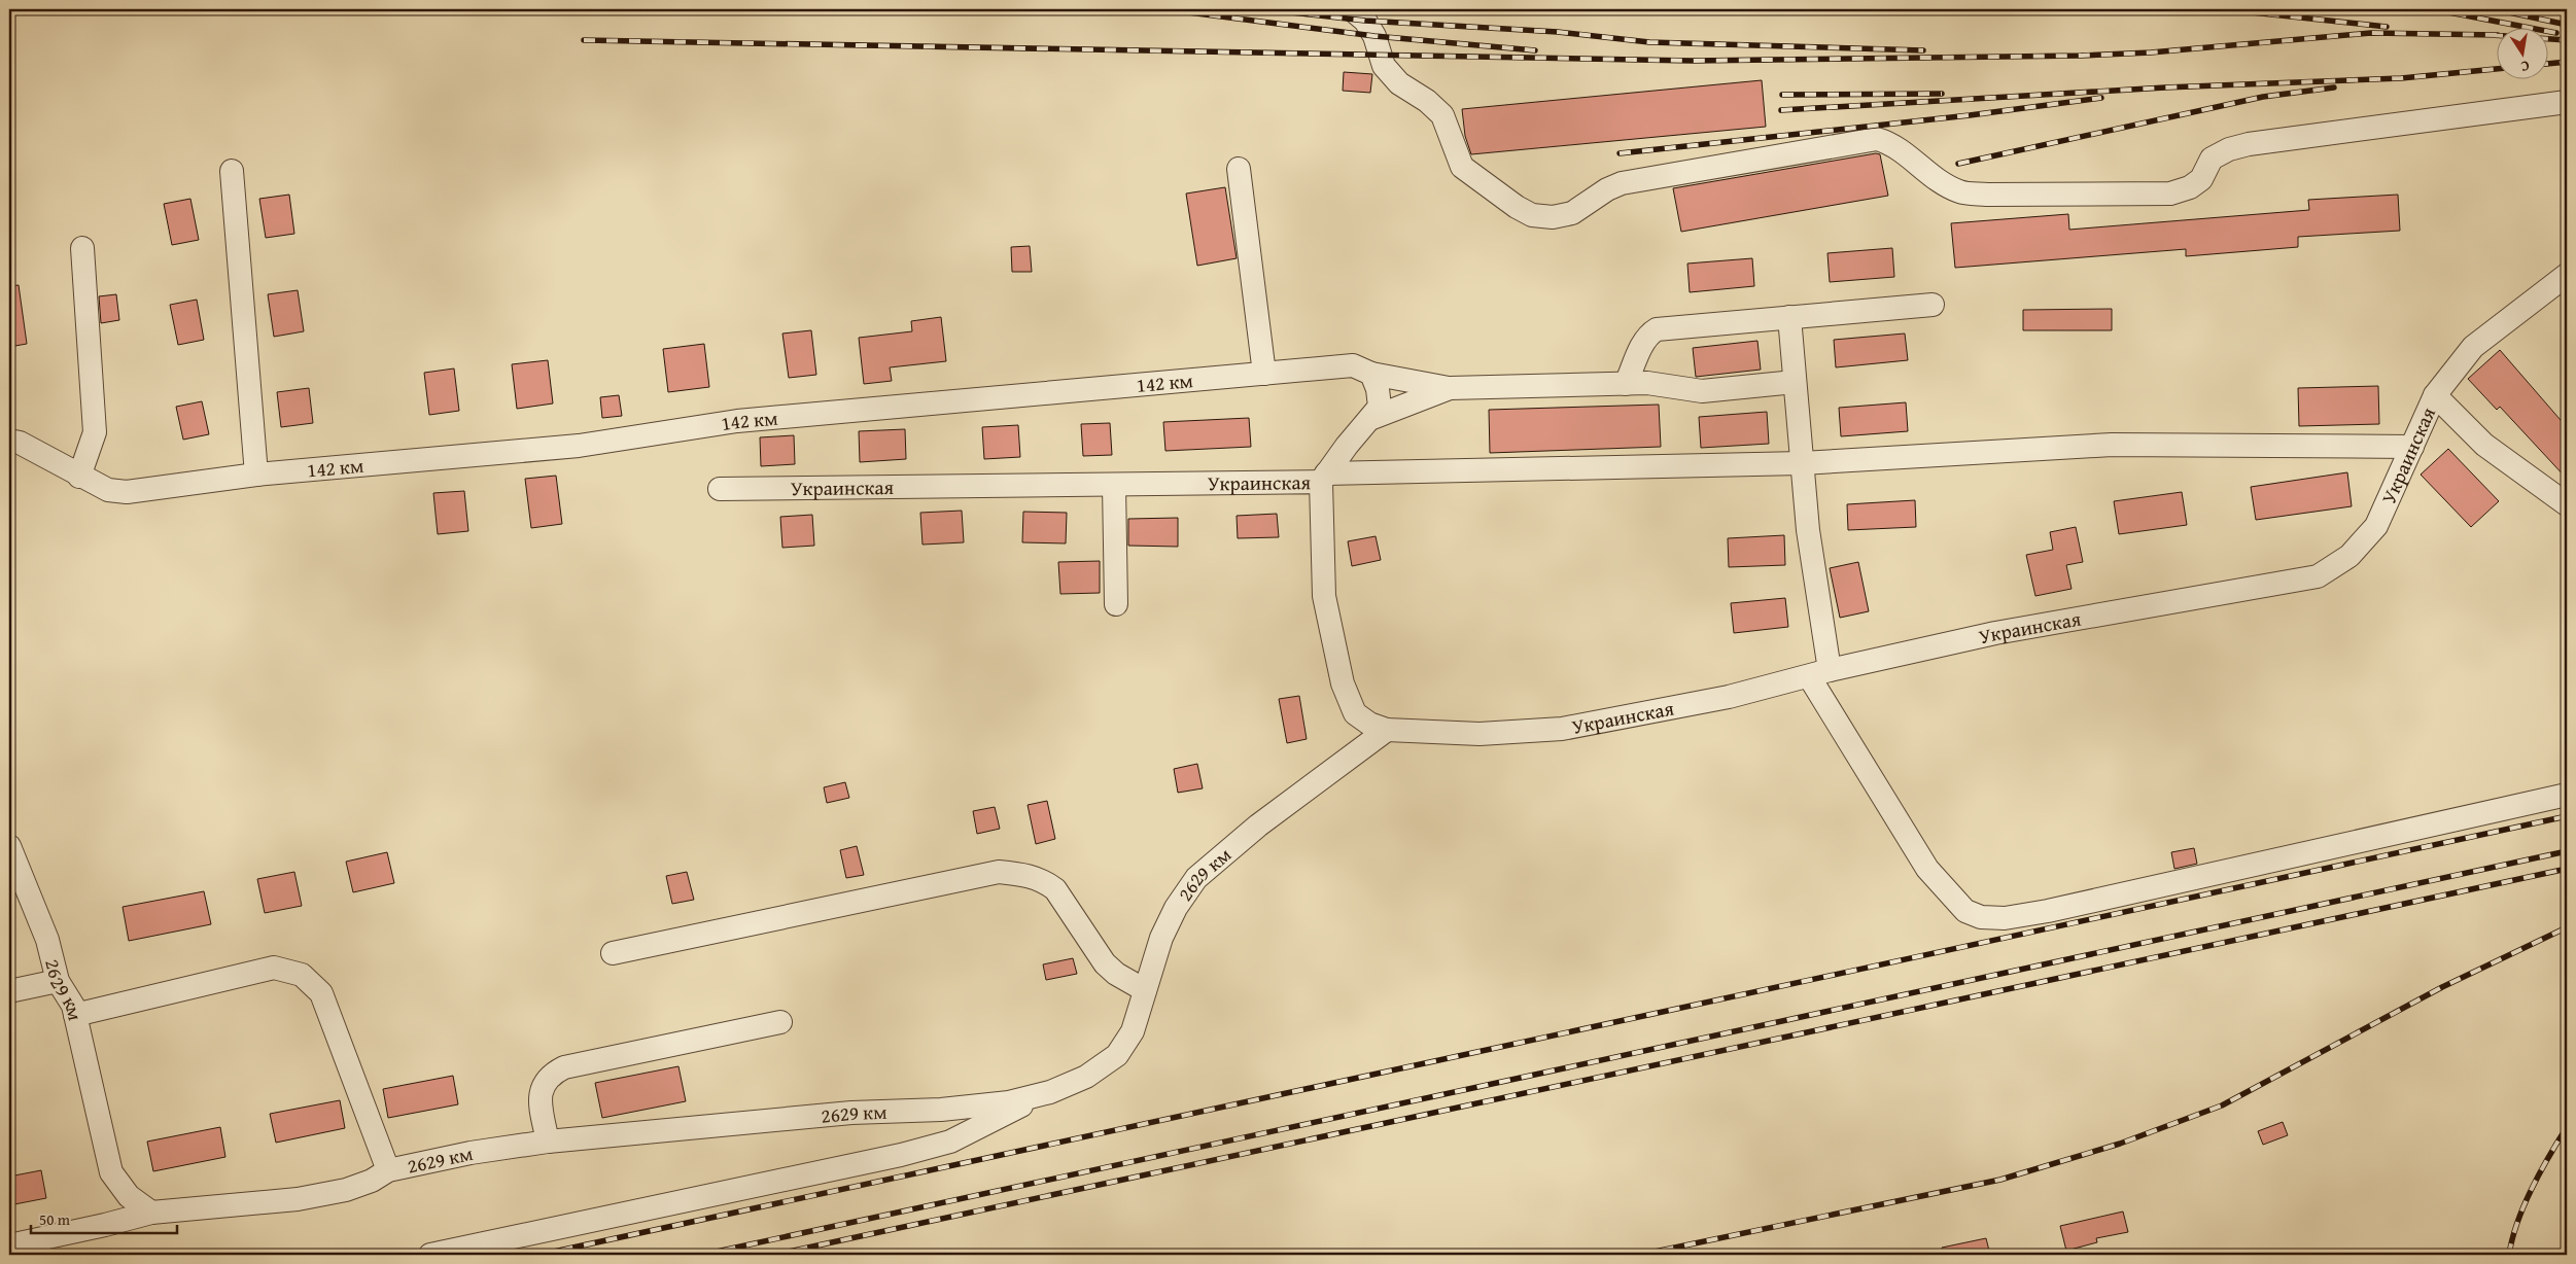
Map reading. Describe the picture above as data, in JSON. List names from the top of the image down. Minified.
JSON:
{"streets":{"street":["142 км","Украинская","2629 км"]},"crossings":[["Украинская","2629 км"]],"scale_bar":"50 m","north":"bottom"}
